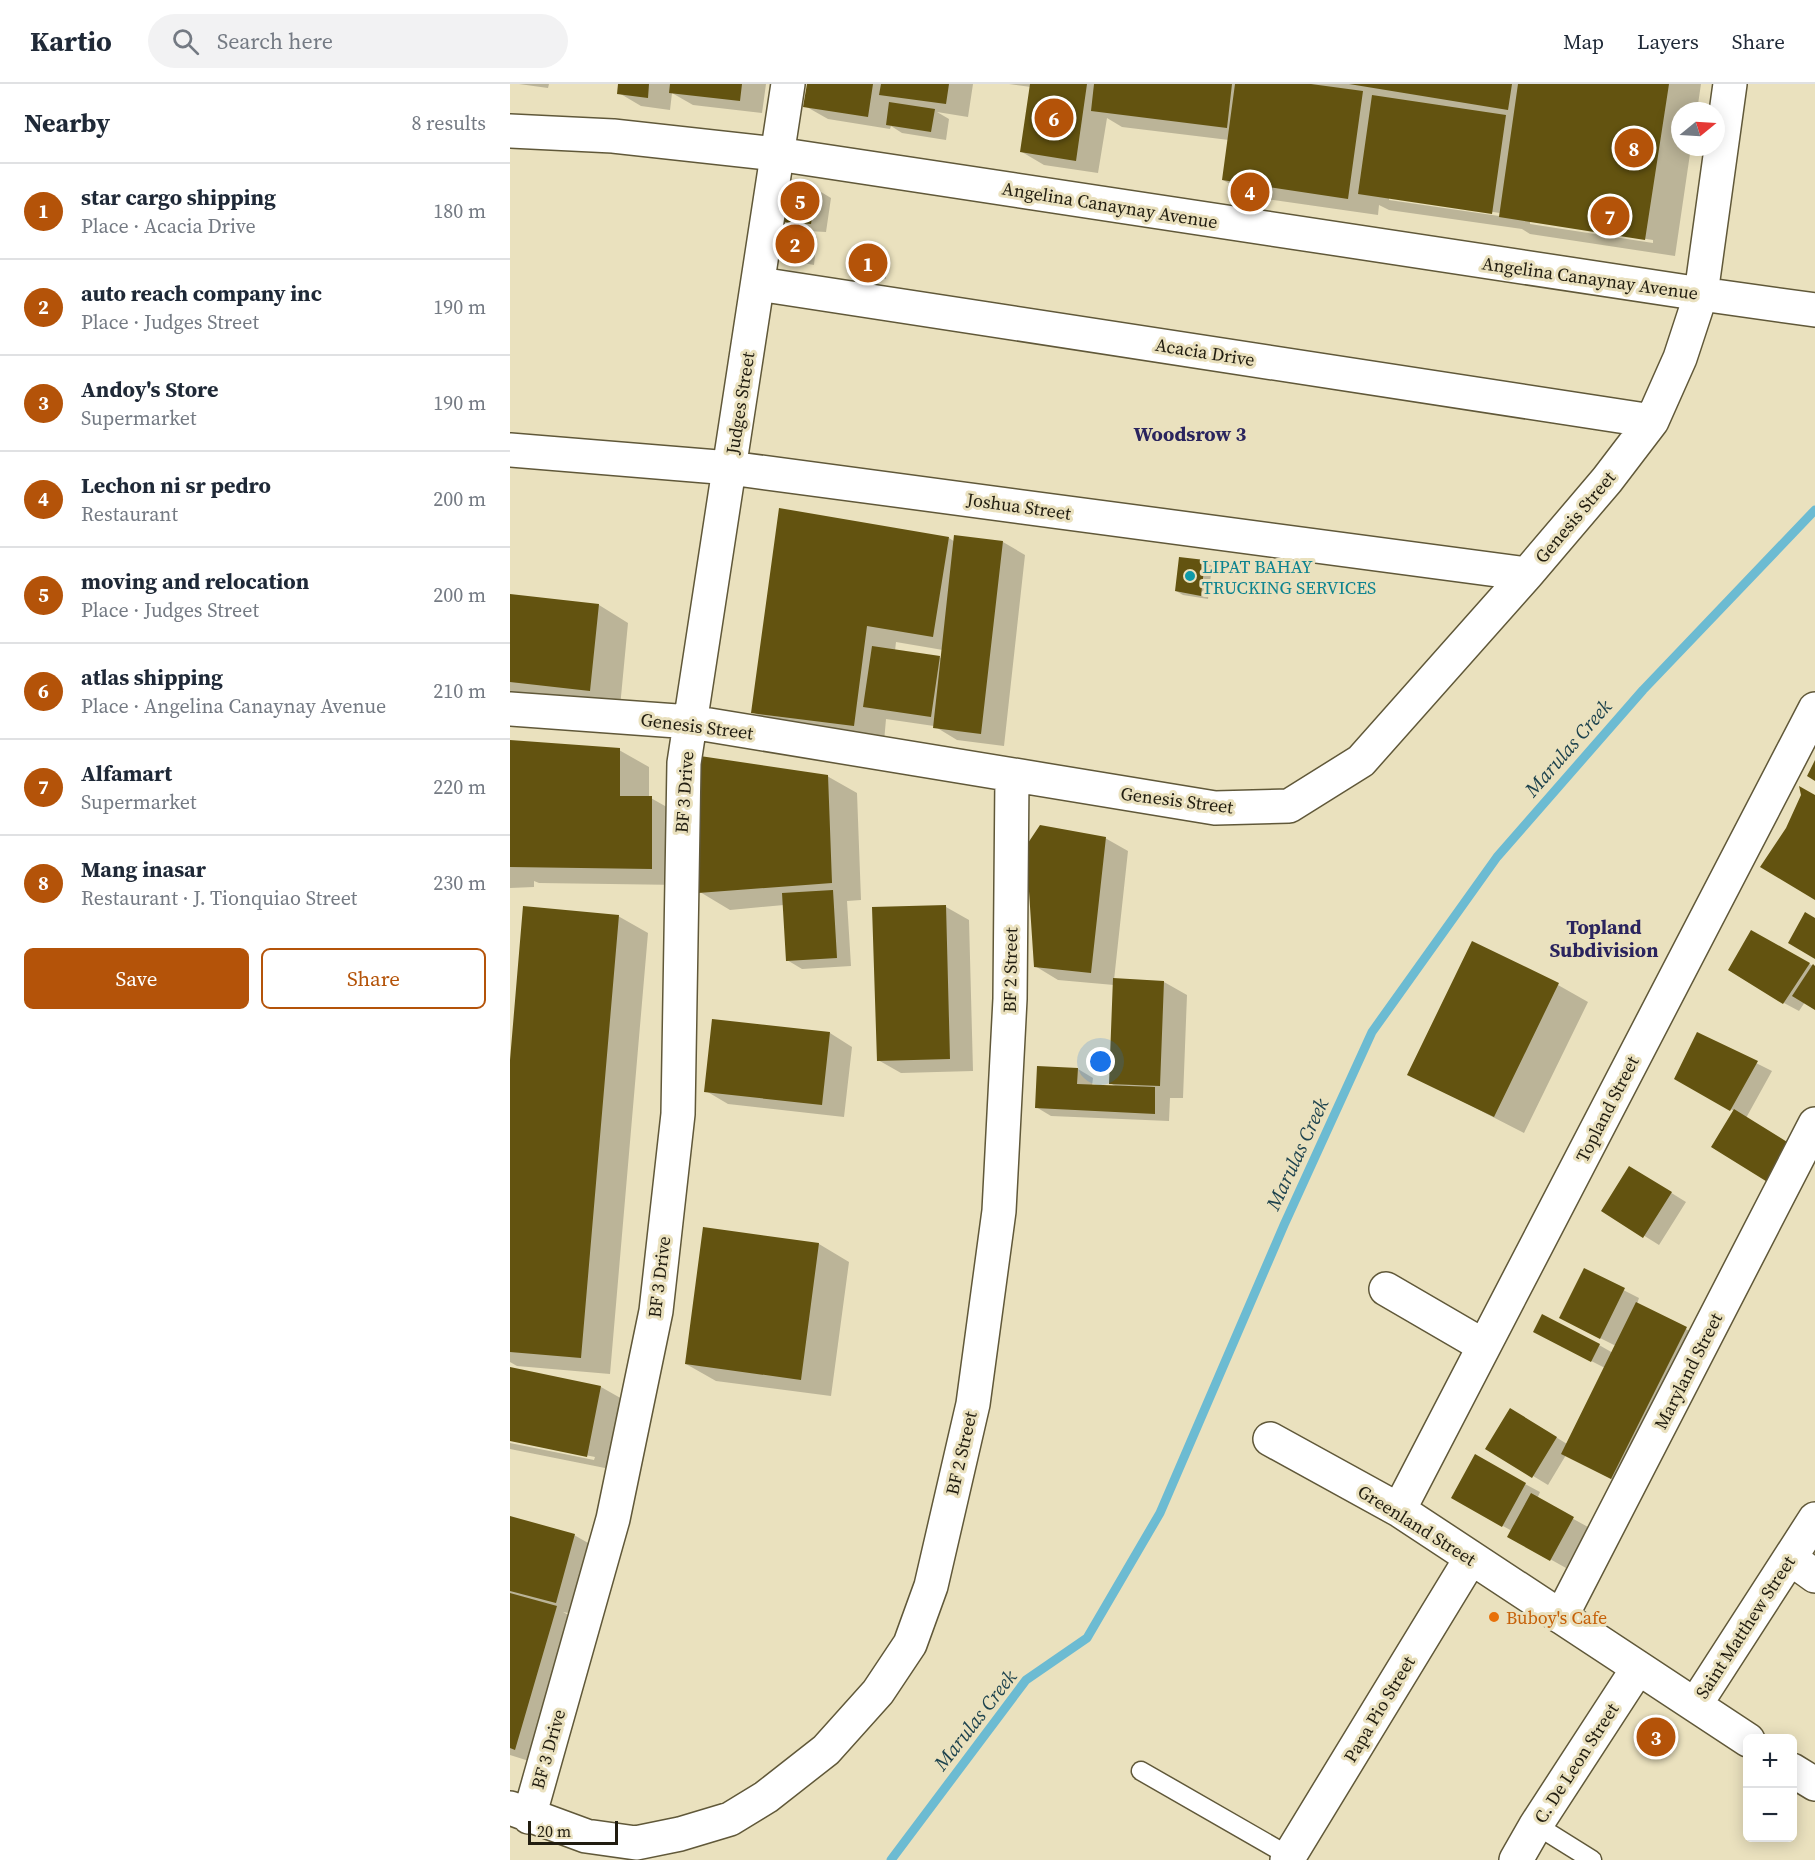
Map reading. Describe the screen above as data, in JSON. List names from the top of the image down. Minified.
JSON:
{"streets":{"street":["Angelina Canaynay Avenue","Acacia Drive","Judges Street","Joshua Street","Genesis Street","BF 3 Drive","BF 2 Street","Topland Street","Maryland Street","Greenland Street","Saint Matthew Street","Papa Pio Street","C. De Leon Street"]},"crossings":[["Angelina Canaynay Avenue","Judges Street"],["Angelina Canaynay Avenue","Genesis Street"],["Acacia Drive","Judges Street"],["Acacia Drive","Genesis Street"],["Judges Street","Joshua Street"],["Judges Street","Genesis Street"],["Judges Street","BF 3 Drive"],["Joshua Street","Genesis Street"],["Genesis Street","BF 3 Drive"],["Genesis Street","BF 2 Street"],["BF 3 Drive","BF 2 Street"],["Topland Street","Greenland Street"],["Maryland Street","Greenland Street"],["Greenland Street","Saint Matthew Street"],["Greenland Street","Papa Pio Street"],["Greenland Street","C. De Leon Street"]],"districts":["Woodsrow 3","Topland Subdivision"],"water":["Marulas Creek"],"places":["LIPAT BAHAY TRUCKING SERVICES","Buboy's Cafe"],"scale_bar":"20 m","north":"right","page":{"header":"Kartio","search":"Search here","nav":["Map","Layers","Share"],"heading":["Nearby","8 results"],"pins":["6","8","4","5","7","2","1","3"],"list":[{"mark":"1","name":"star cargo shipping","note":"Place · Acacia Drive","value":"180 m"},{"mark":"2","name":"auto reach company inc","note":"Place · Judges Street","value":"190 m"},{"mark":"3","name":"Andoy's Store","note":"Supermarket","value":"190 m"},{"mark":"4","name":"Lechon ni sr pedro","note":"Restaurant","value":"200 m"},{"mark":"5","name":"moving and relocation","note":"Place · Judges Street","value":"200 m"},{"mark":"6","name":"atlas shipping","note":"Place · Angelina Canaynay Avenue","value":"210 m"},{"mark":"7","name":"Alfamart","note":"Supermarket","value":"220 m"},{"mark":"8","name":"Mang inasar","note":"Restaurant · J. Tionquiao Street","value":"230 m"}],"buttons":["Save","Share"],"map_buttons":["+","−"],"scale":"20 m"}}
